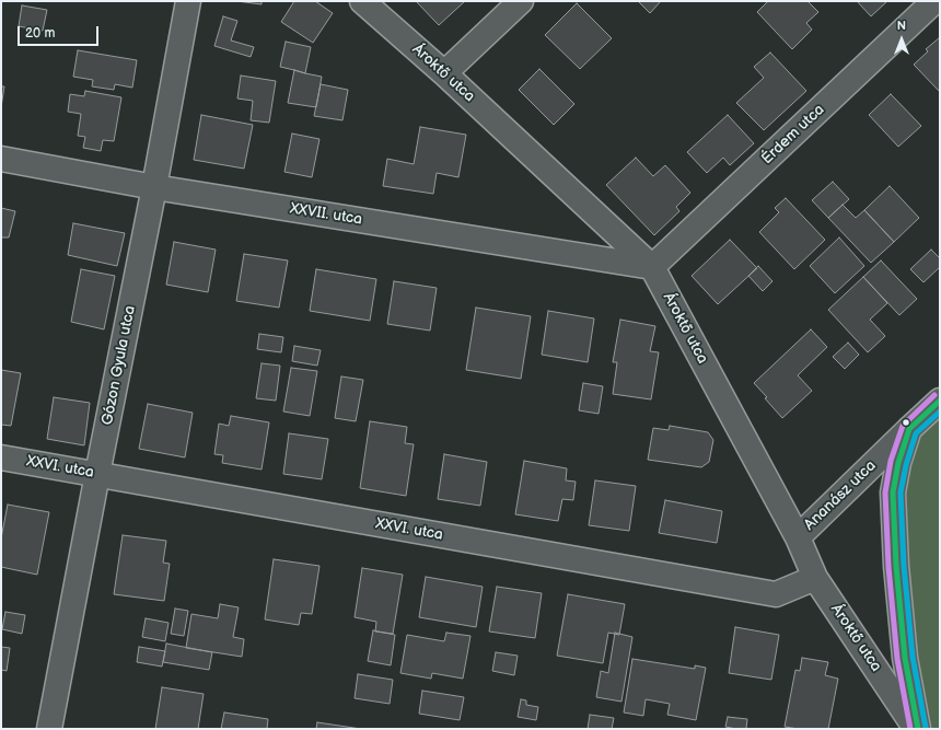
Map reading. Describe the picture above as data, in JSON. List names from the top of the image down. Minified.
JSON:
{"streets":{"street":["Ároktő utca","Érdem utca","XXVII. utca","Gózon Gyula utca","XXVI. utca","Ananász utca"]},"crossings":[["Ároktő utca","Érdem utca"],["Ároktő utca","XXVII. utca"],["Ároktő utca","XXVI. utca"],["Ároktő utca","Ananász utca"],["Érdem utca","XXVII. utca"],["XXVII. utca","Gózon Gyula utca"],["Gózon Gyula utca","XXVI. utca"]],"scale_bar":"20 m","north":"top"}
